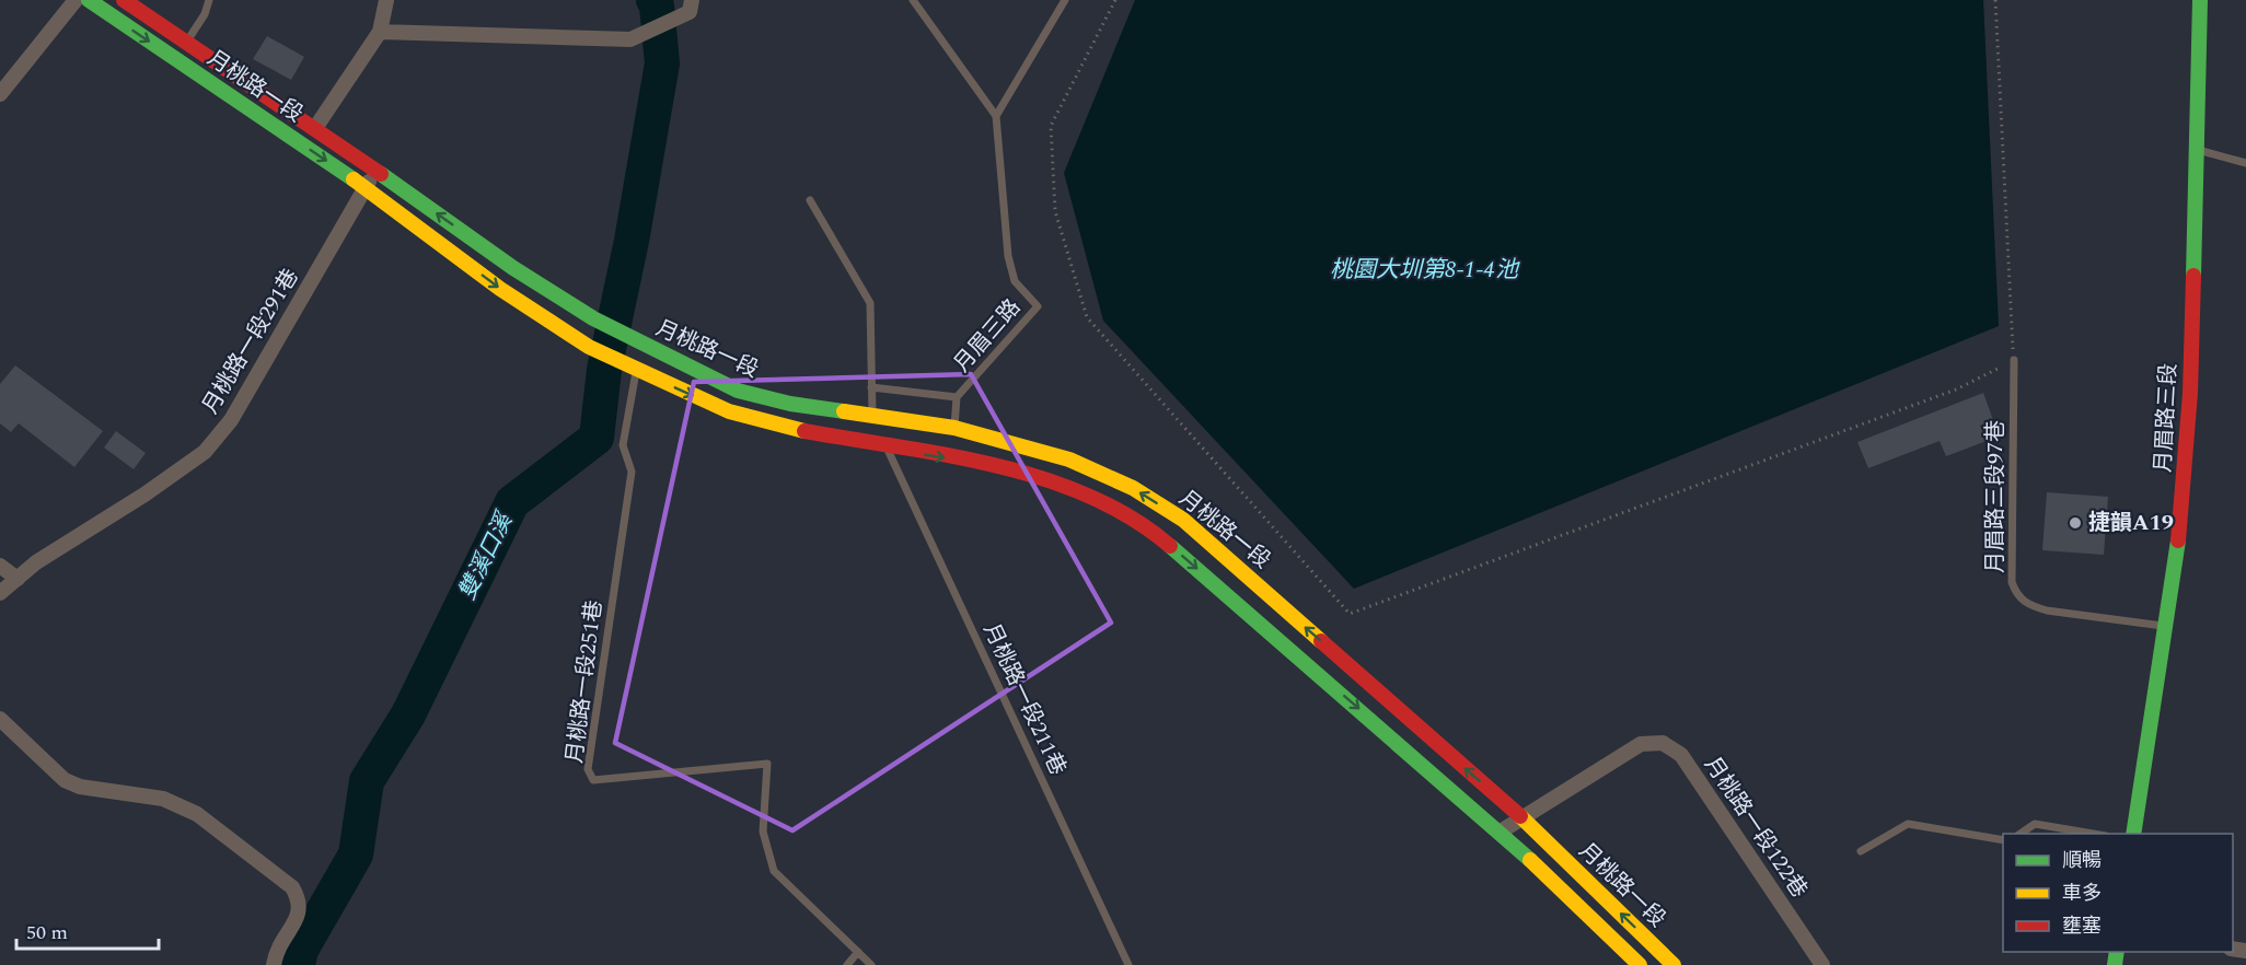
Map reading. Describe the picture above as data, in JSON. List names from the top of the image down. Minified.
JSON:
{"streets":{"street":["月桃路一段","月桃路一段291巷","月眉路三段","月桃路一段122巷"],"lane":["月眉三路","月眉路三段97巷","月桃路一段251巷","月桃路一段211巷"]},"crossings":[["月桃路一段","月眉三路"],["月桃路一段","月桃路一段291巷"],["月桃路一段","月桃路一段251巷"],["月桃路一段","月桃路一段122巷"],["月眉路三段","月眉路三段97巷"]],"water":["桃園大圳第8-1-4池","雙溪口溪"],"places":["捷韻A19"],"legend":["順暢","車多","壅塞"],"scale_bar":"50 m"}
